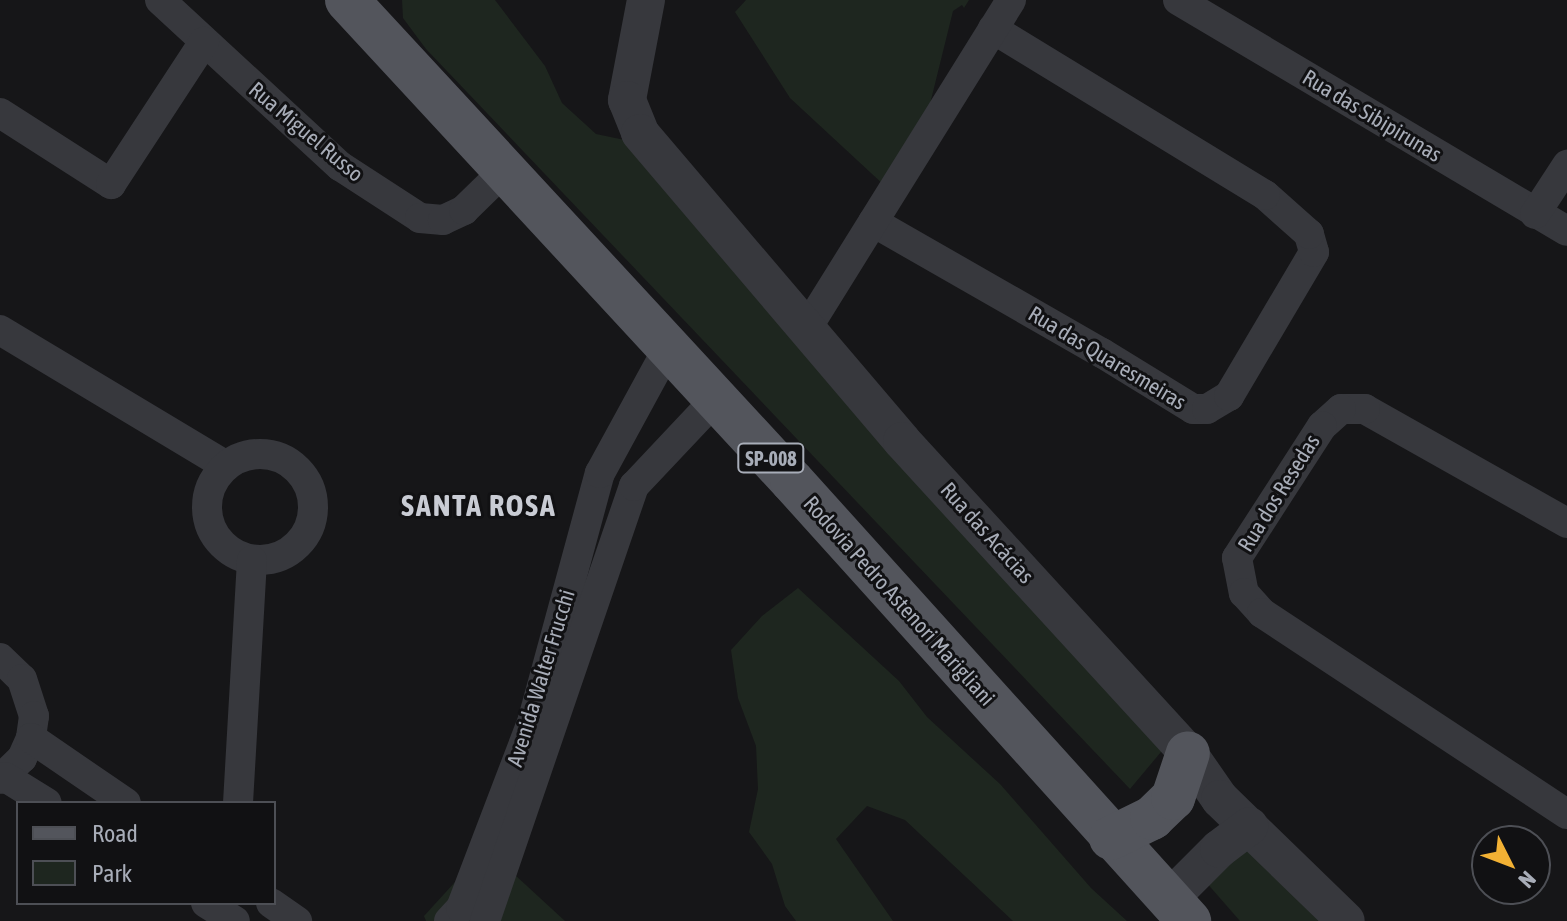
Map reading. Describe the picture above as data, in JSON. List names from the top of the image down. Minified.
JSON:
{"streets":{"main road":["SP-008","Rodovia Pedro Astenori Marigliani"],"street":["Rua das Sibipirunas","Rua Miguel Russo","Rua das Quaresmeiras","Rua dos Resedas","Rua das Acácias","Avenida Walter Frucchi"]},"crossings":[["Rua Miguel Russo","Rodovia Pedro Astenori Marigliani"],["Rodovia Pedro Astenori Marigliani","Avenida Walter Frucchi"]],"districts":["SANTA ROSA"],"legend":["Road","Park"],"north":"bottom right"}
